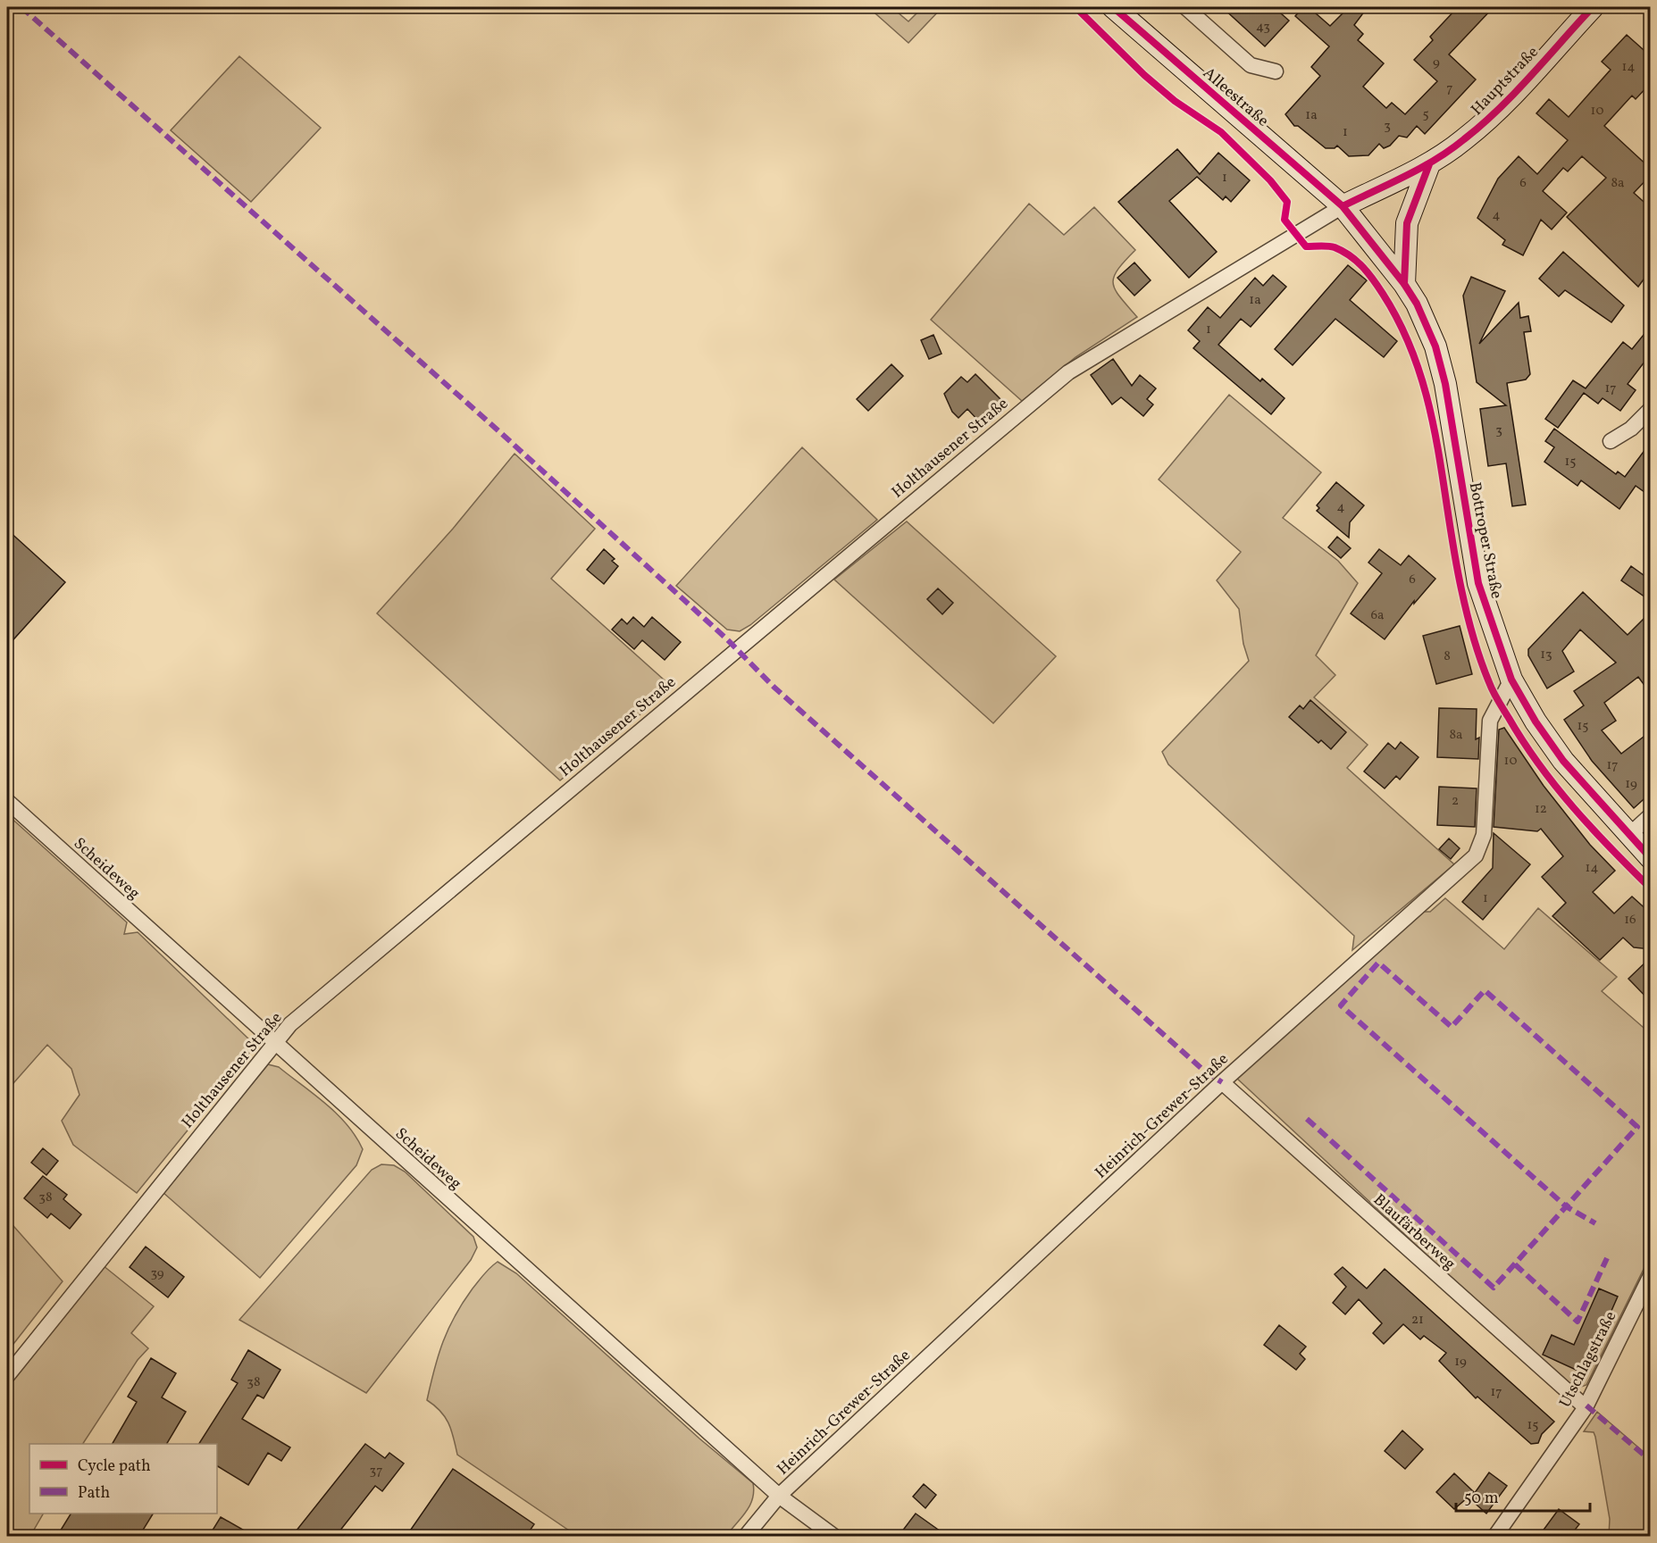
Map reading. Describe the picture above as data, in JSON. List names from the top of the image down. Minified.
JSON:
{"streets":{"main road":["Hauptstraße","Alleestraße","Bottroper Straße"],"street":["Holthausener Straße","Scheideweg","Heinrich-Grewer-Straße","Blaufärberweg","Utschlagstraße"]},"crossings":[["Hauptstraße","Alleestraße"],["Hauptstraße","Holthausener Straße"],["Hauptstraße","Bottroper Straße"],["Alleestraße","Holthausener Straße"],["Alleestraße","Bottroper Straße"],["Holthausener Straße","Bottroper Straße"],["Holthausener Straße","Scheideweg"],["Bottroper Straße","Heinrich-Grewer-Straße"],["Scheideweg","Heinrich-Grewer-Straße"],["Heinrich-Grewer-Straße","Blaufärberweg"],["Blaufärberweg","Utschlagstraße"]],"house_numbers":["43","9","14","7","10","5","1a","3","1","1","6","8a","4","1a","1","17","3","15","4","6","6a","13","8","15","8a","10","17","19","2","12","14","1","16","38","39","21","19","38","17","15","37"],"legend":["Cycle path","Path"],"scale_bar":"50 m"}
